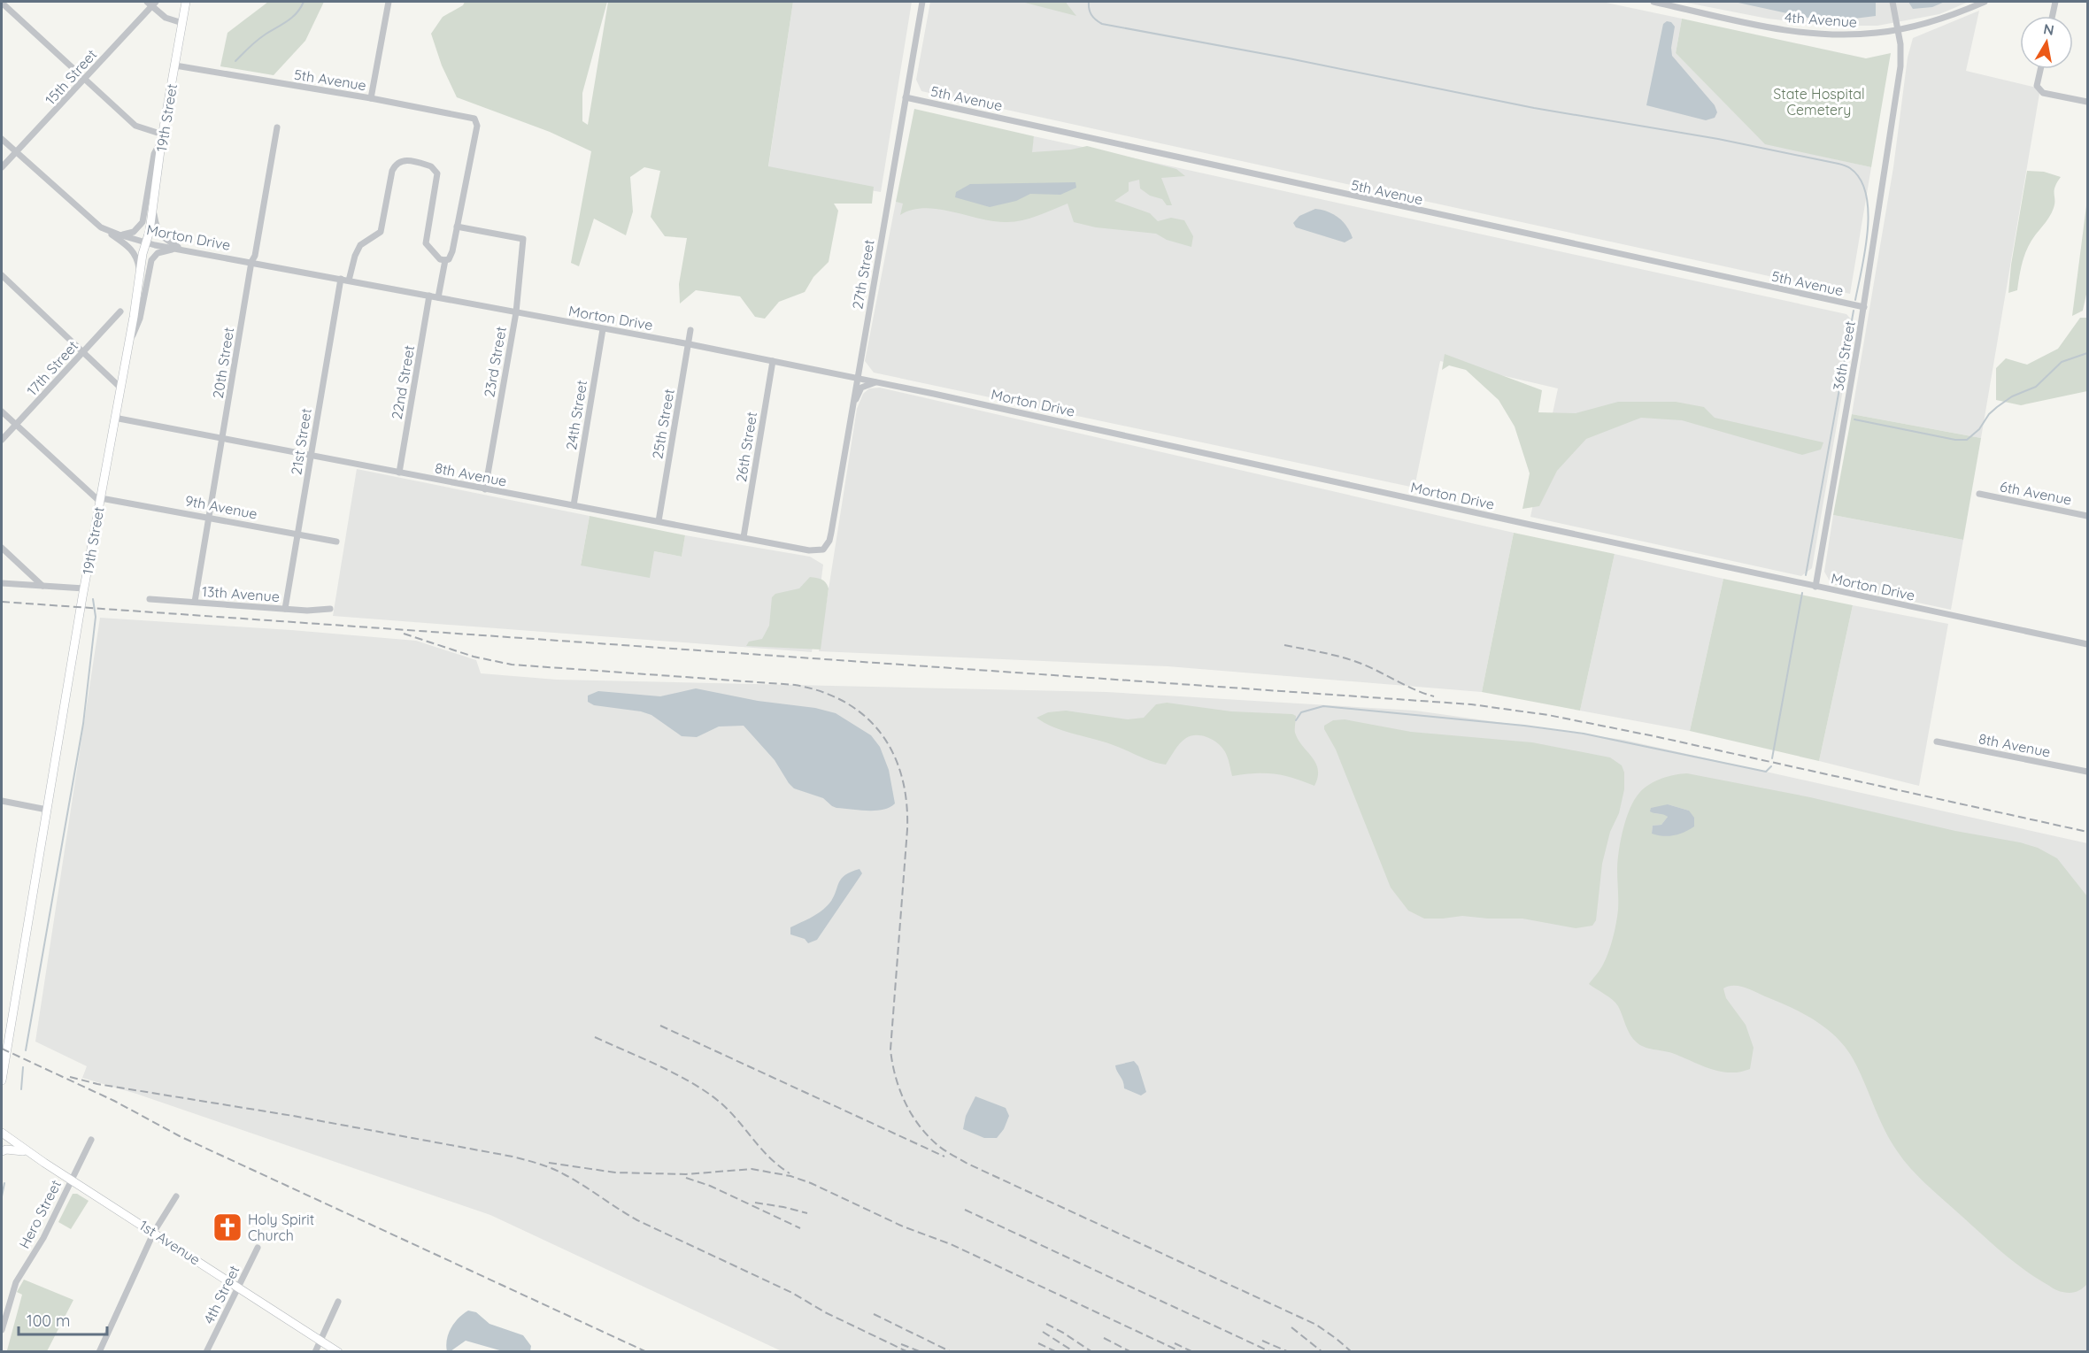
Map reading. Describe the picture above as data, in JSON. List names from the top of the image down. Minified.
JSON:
{"streets":{"main road":["19th Street","1st Avenue"],"street":["4th Avenue","15th Street","5th Avenue","Morton Drive","27th Street","36th Street","23rd Street","20th Street","17th Street","22nd Street","24th Street","25th Street","21st Street","26th Street","8th Avenue","6th Avenue","9th Avenue","13th Avenue","Hero Street","4th Street"]},"crossings":[["4th Avenue","36th Street"],["15th Street","Morton Drive"],["5th Avenue","19th Street"],["5th Avenue","27th Street"],["5th Avenue","36th Street"],["5th Avenue","23rd Street"],["19th Street","Morton Drive"],["19th Street","8th Avenue"],["19th Street","9th Avenue"],["Morton Drive","27th Street"],["Morton Drive","36th Street"],["Morton Drive","23rd Street"],["Morton Drive","20th Street"],["Morton Drive","22nd Street"],["Morton Drive","24th Street"],["Morton Drive","25th Street"],["Morton Drive","21st Street"],["Morton Drive","26th Street"],["27th Street","8th Avenue"],["23rd Street","8th Avenue"],["20th Street","8th Avenue"],["20th Street","9th Avenue"],["20th Street","13th Avenue"],["22nd Street","8th Avenue"],["24th Street","8th Avenue"],["25th Street","8th Avenue"],["21st Street","8th Avenue"],["21st Street","9th Avenue"],["21st Street","13th Avenue"],["26th Street","8th Avenue"],["Hero Street","1st Avenue"],["1st Avenue","4th Street"]],"parks":["State Hospital Cemetery"],"places":{"church":["Holy Spirit Church"]},"scale_bar":"100 m","north":"top"}
